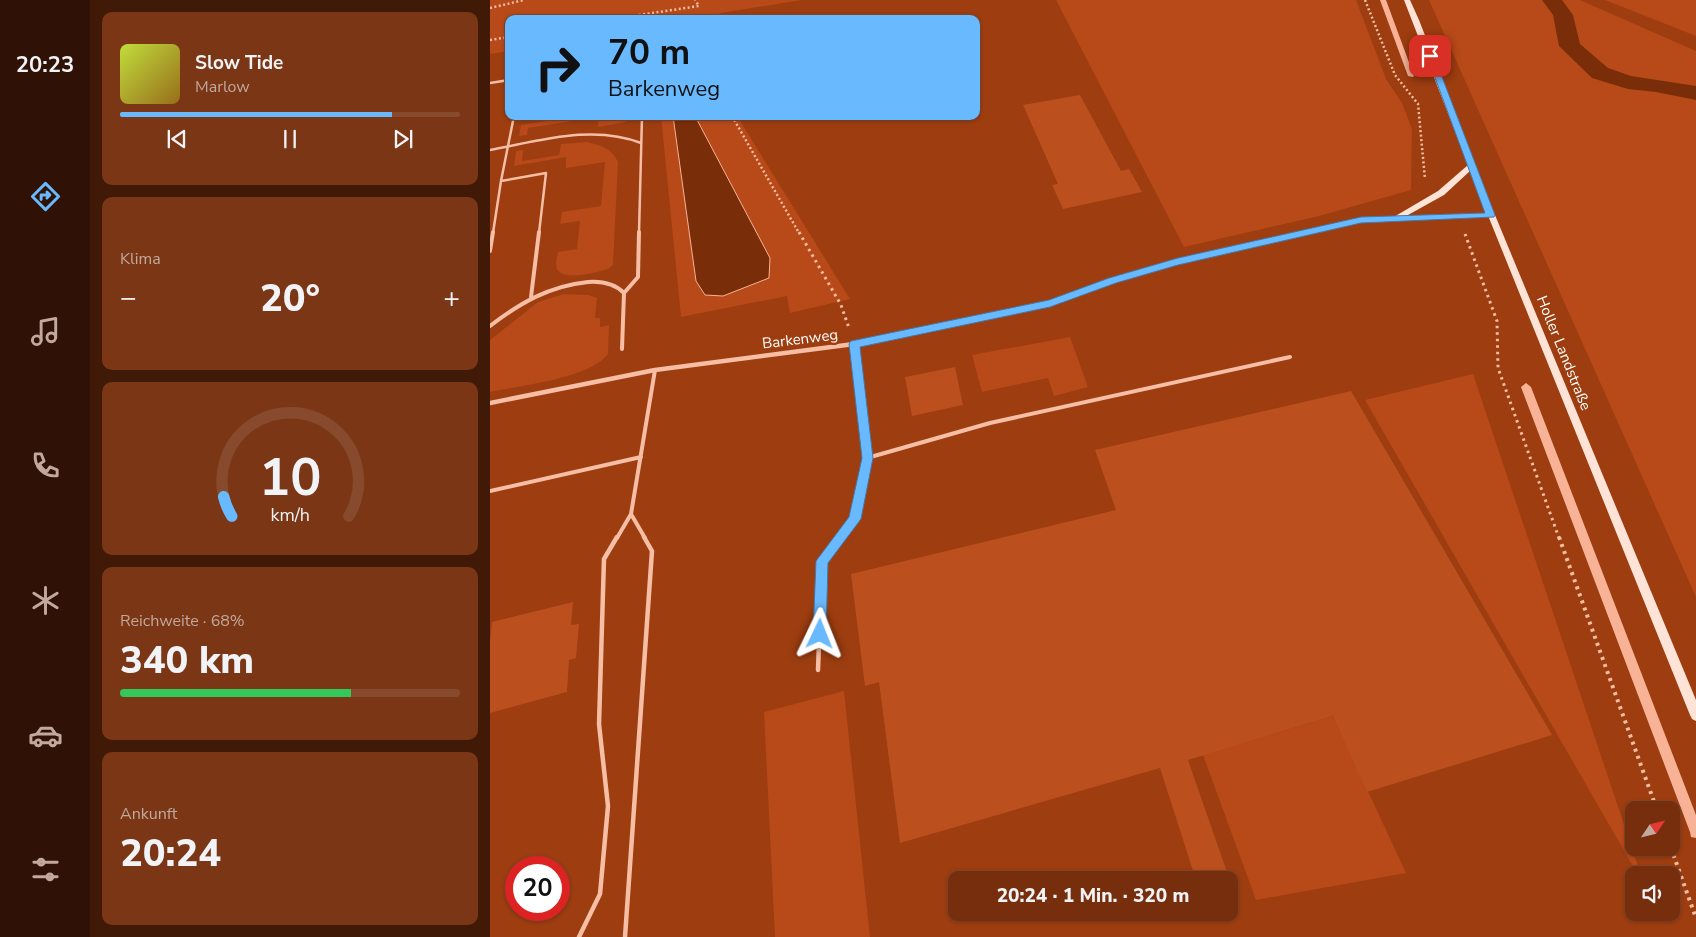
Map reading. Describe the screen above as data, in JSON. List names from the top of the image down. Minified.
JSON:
{"streets":{"main road":["Holler Landstraße"],"street":["Barkenweg"]},"crossings":[["Barkenweg","Holler Landstraße"]],"north":"top right","page":{"tabs":"20:23","turn":["70 m","Barkenweg"],"song":["Slow Tide","Marlow"],"tile":["Klima",["Reichweite · 68%","340 km"],["Ankunft","20:24"]],"heat":["−","20°","+"],"limit":"20","trip":"20:24 · 1 Min. · 320 m","gauge":["10","km/h"]}}
